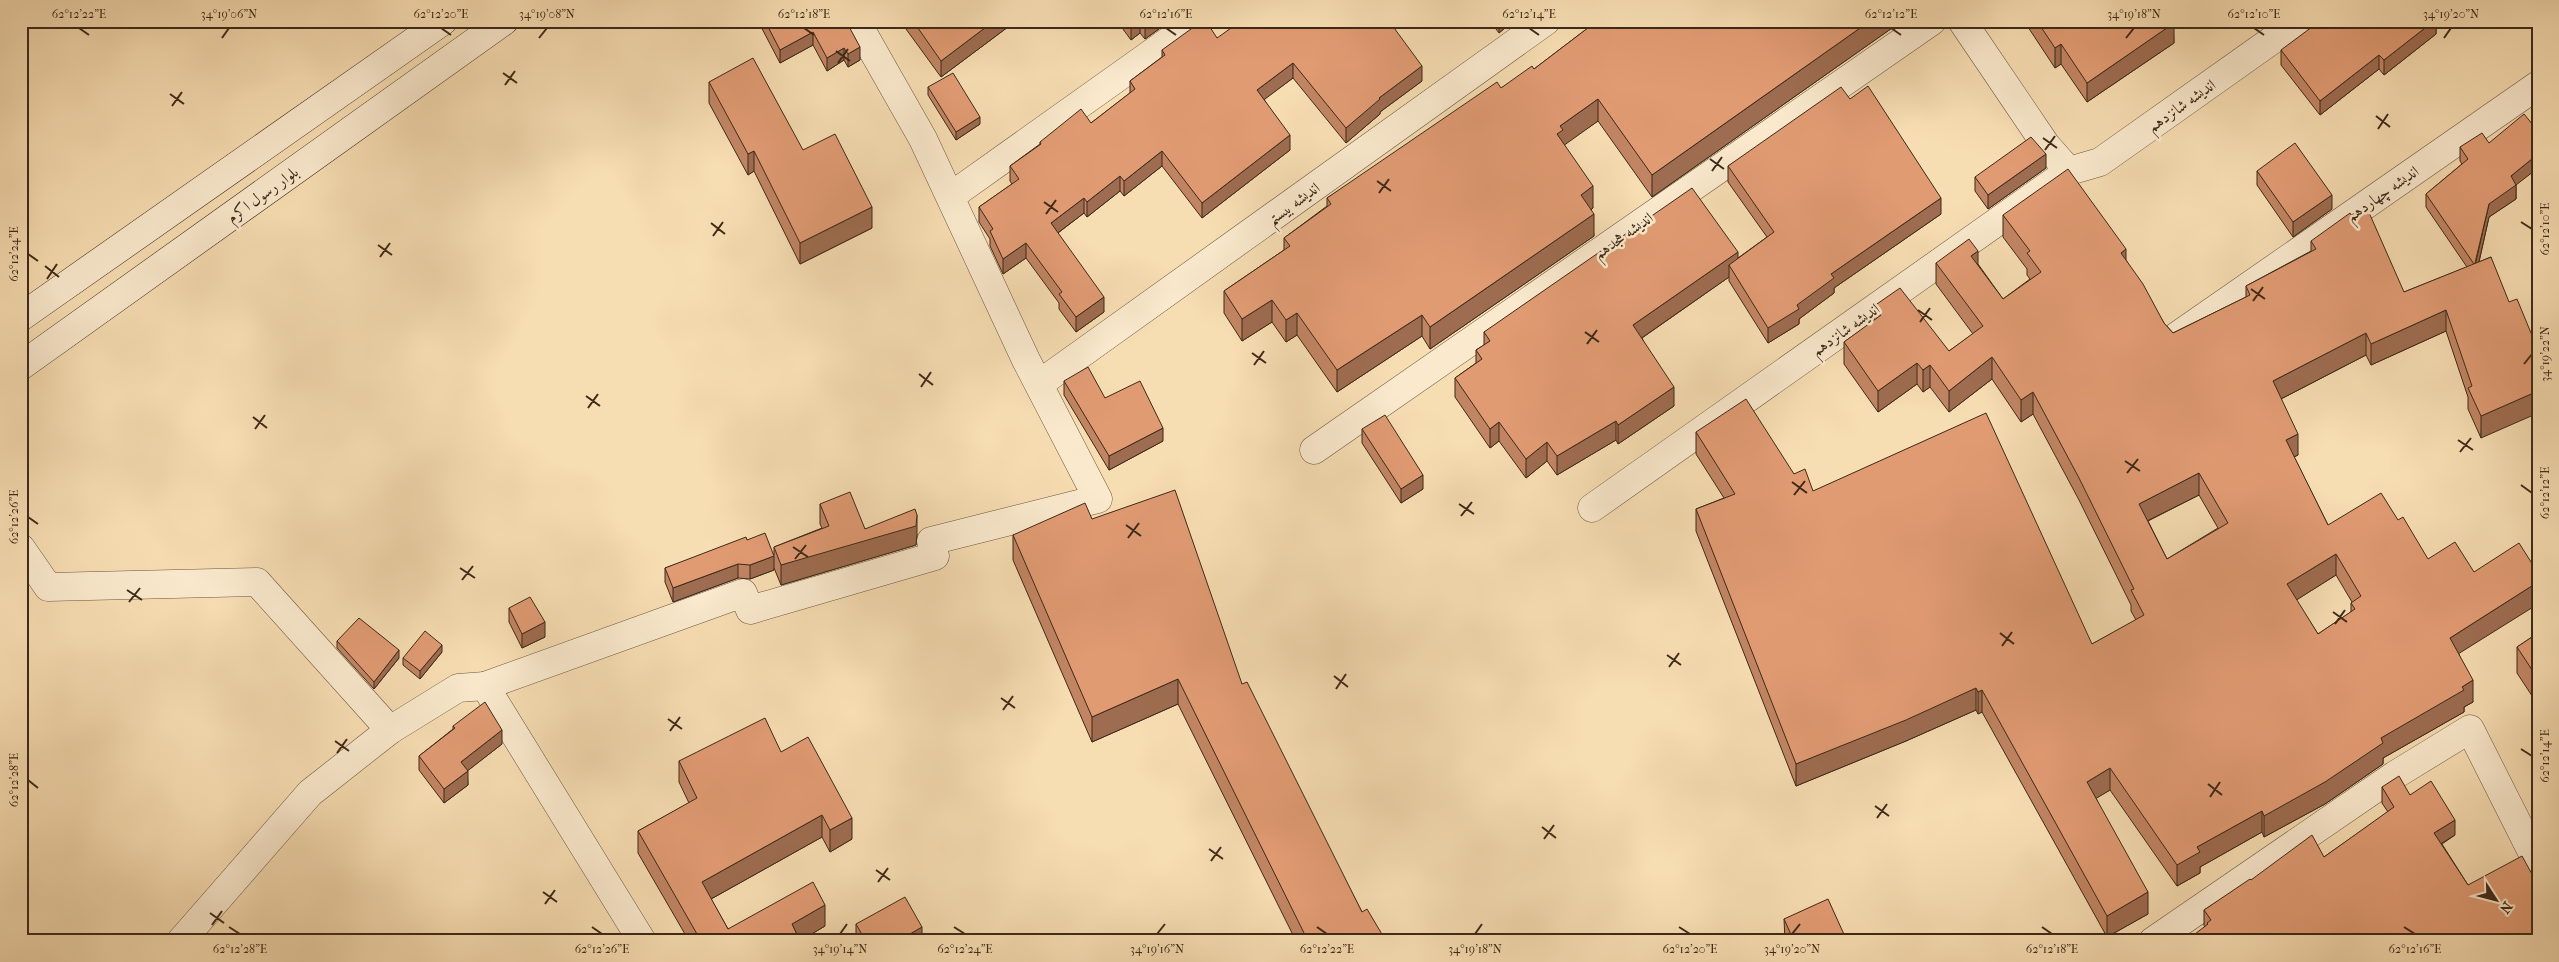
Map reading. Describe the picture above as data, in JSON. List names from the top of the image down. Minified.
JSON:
{"streets":{"street":["اندیشه شانزدهم","اندیشه چهاردهم","بلوار رسول اکرم","اندیشه بیستم","اندیشه هجدهم"]},"north":"bottom right","coordinates":["62°12'22\"E","34°19'06\"N","62°12'20\"E","34°19'08\"N","62°12'18\"E","62°12'16\"E","62°12'14\"E","62°12'12\"E","34°19'18\"N","62°12'10\"E","34°19'20\"N","62°12'24\"E","34°19'22\"N","62°12'26\"E","62°12'28\"E","34°19'14\"N","34°19'16\"N"]}
